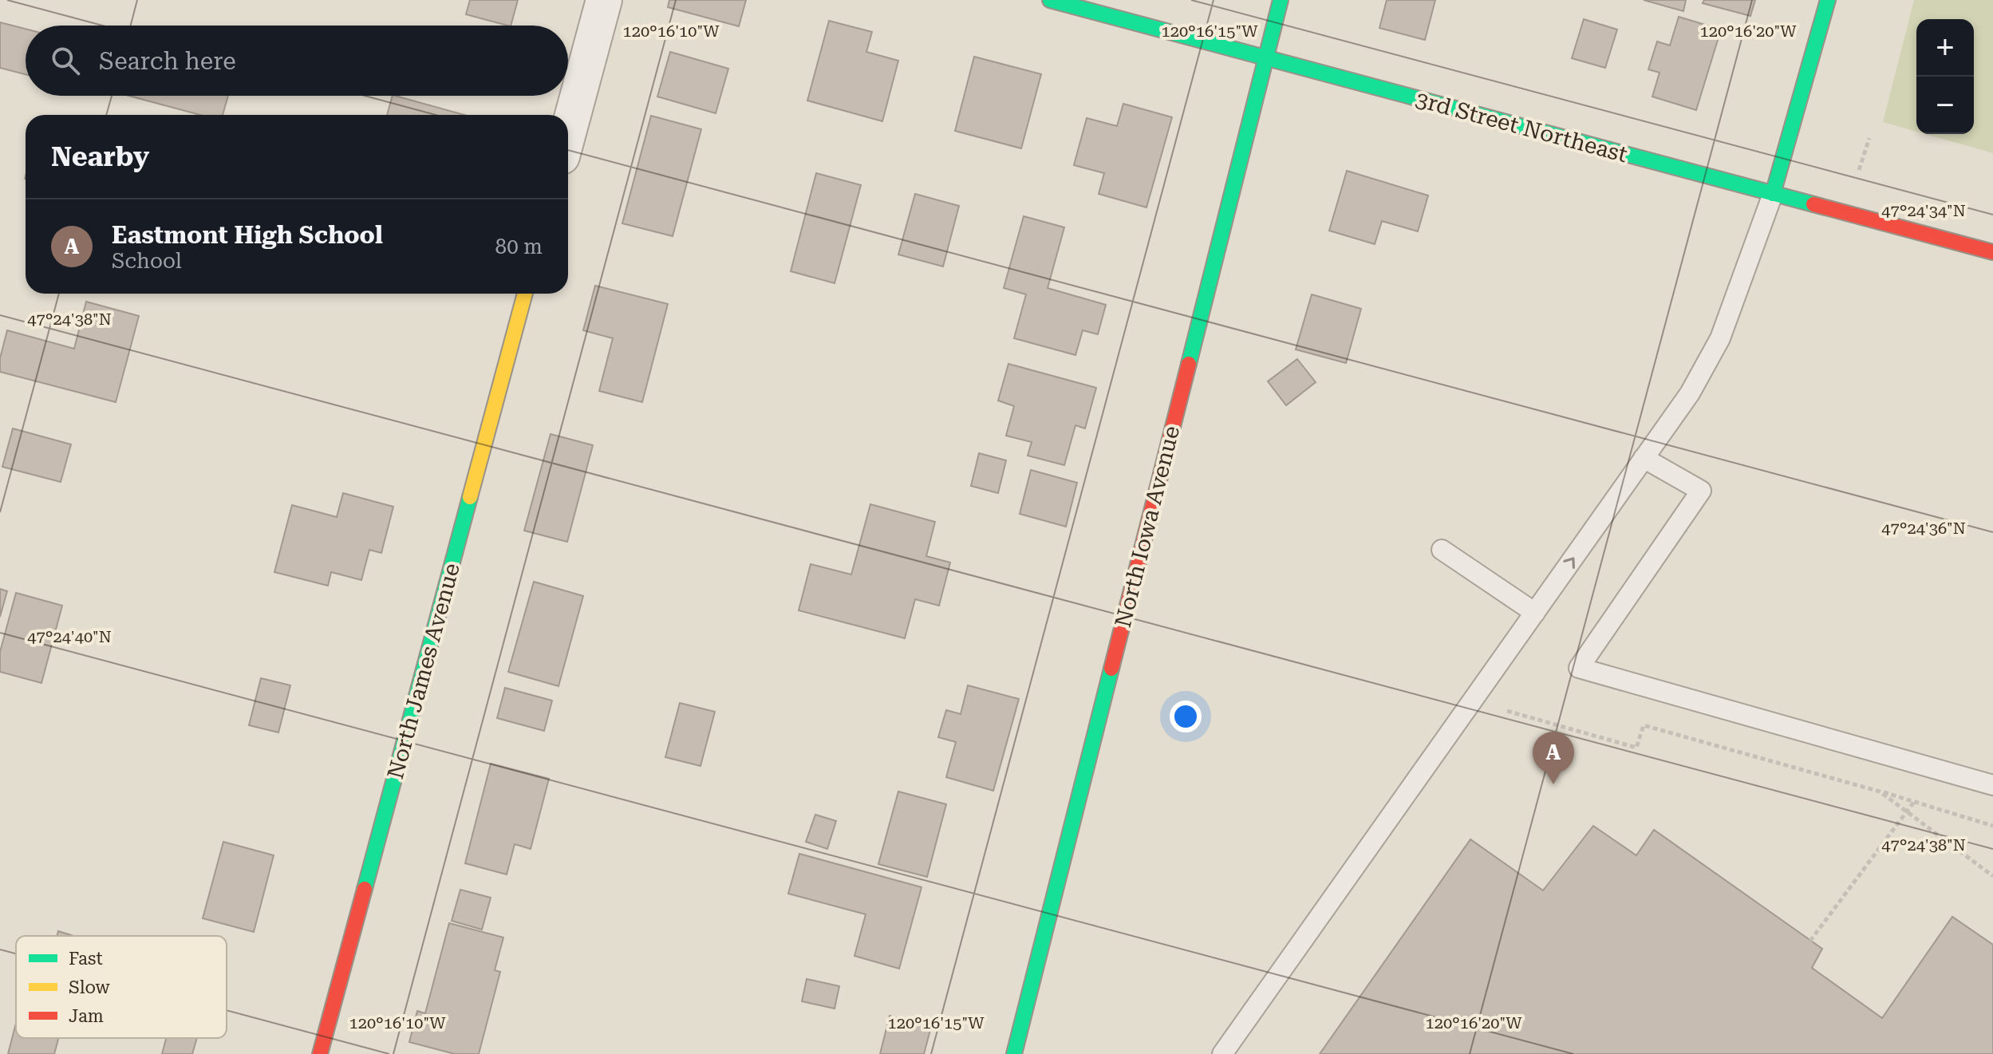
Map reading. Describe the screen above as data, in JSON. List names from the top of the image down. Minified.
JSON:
{"streets":{"street":["3rd Street Northeast","North Iowa Avenue","North James Avenue"]},"crossings":[["3rd Street Northeast","North Iowa Avenue"]],"legend":["Fast","Slow","Jam"],"page":{"map_buttons":["+","−"],"search":"Search here","heading":"Nearby","list":[{"mark":"A","name":"Eastmont High School","note":"School","value":"80 m"}],"pins":"A"},"coordinates":["120°16'10\"W","120°16'15\"W","120°16'20\"W","47°24'34\"N","47°24'38\"N","47°24'36\"N","47°24'40\"N"]}
